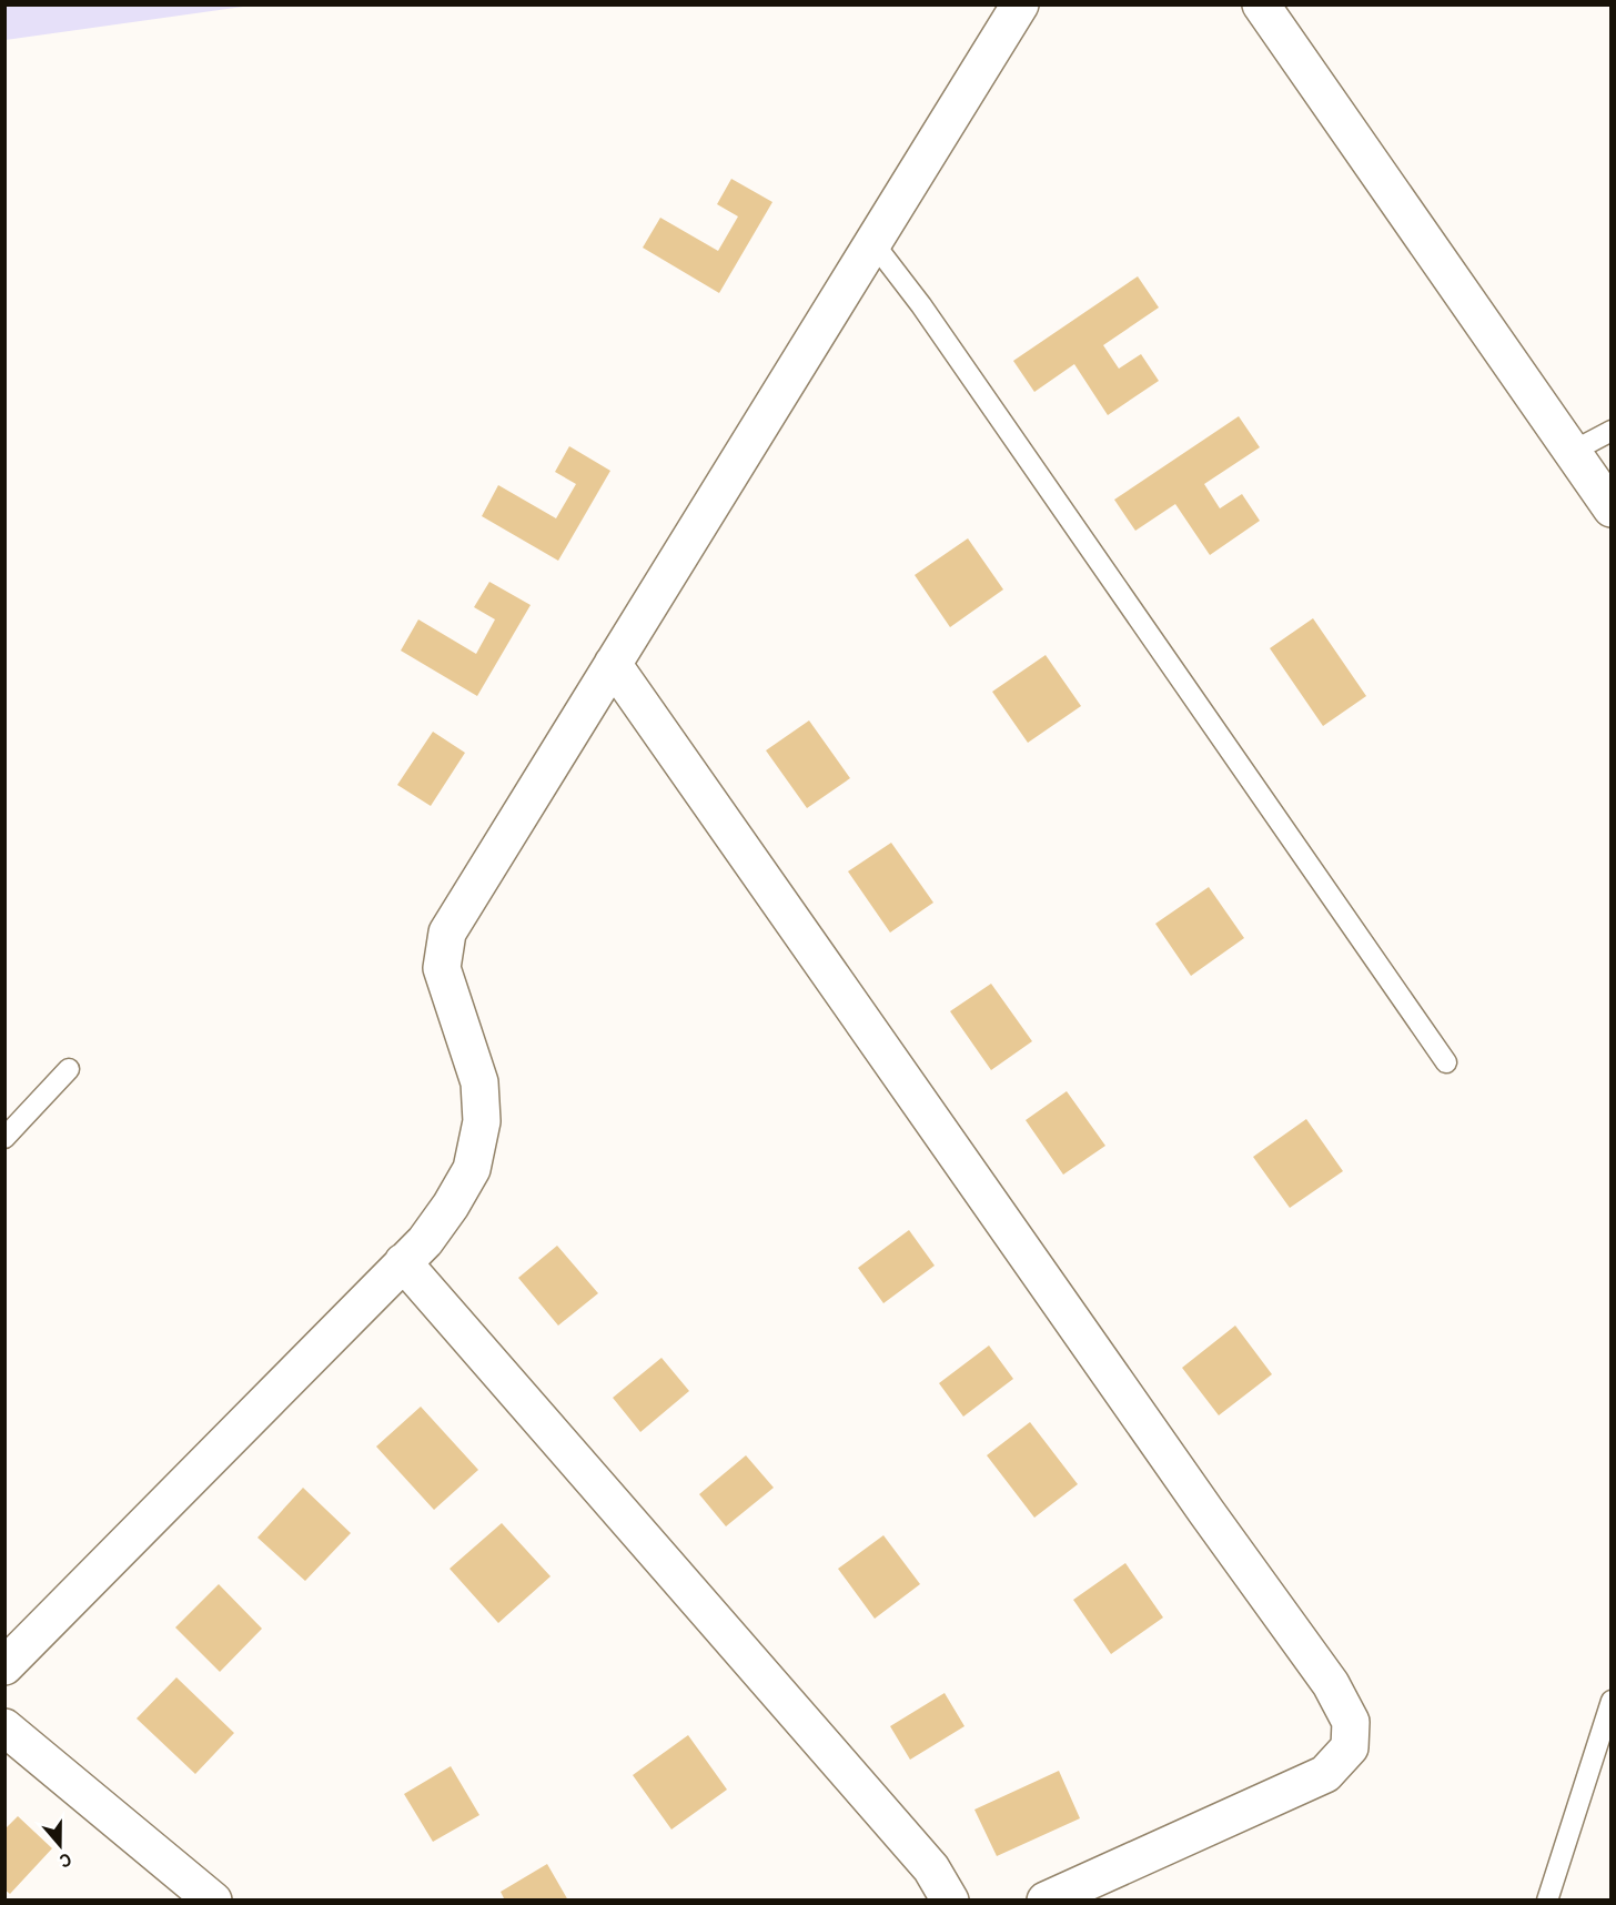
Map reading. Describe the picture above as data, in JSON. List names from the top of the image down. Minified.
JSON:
{"north":"bottom"}
